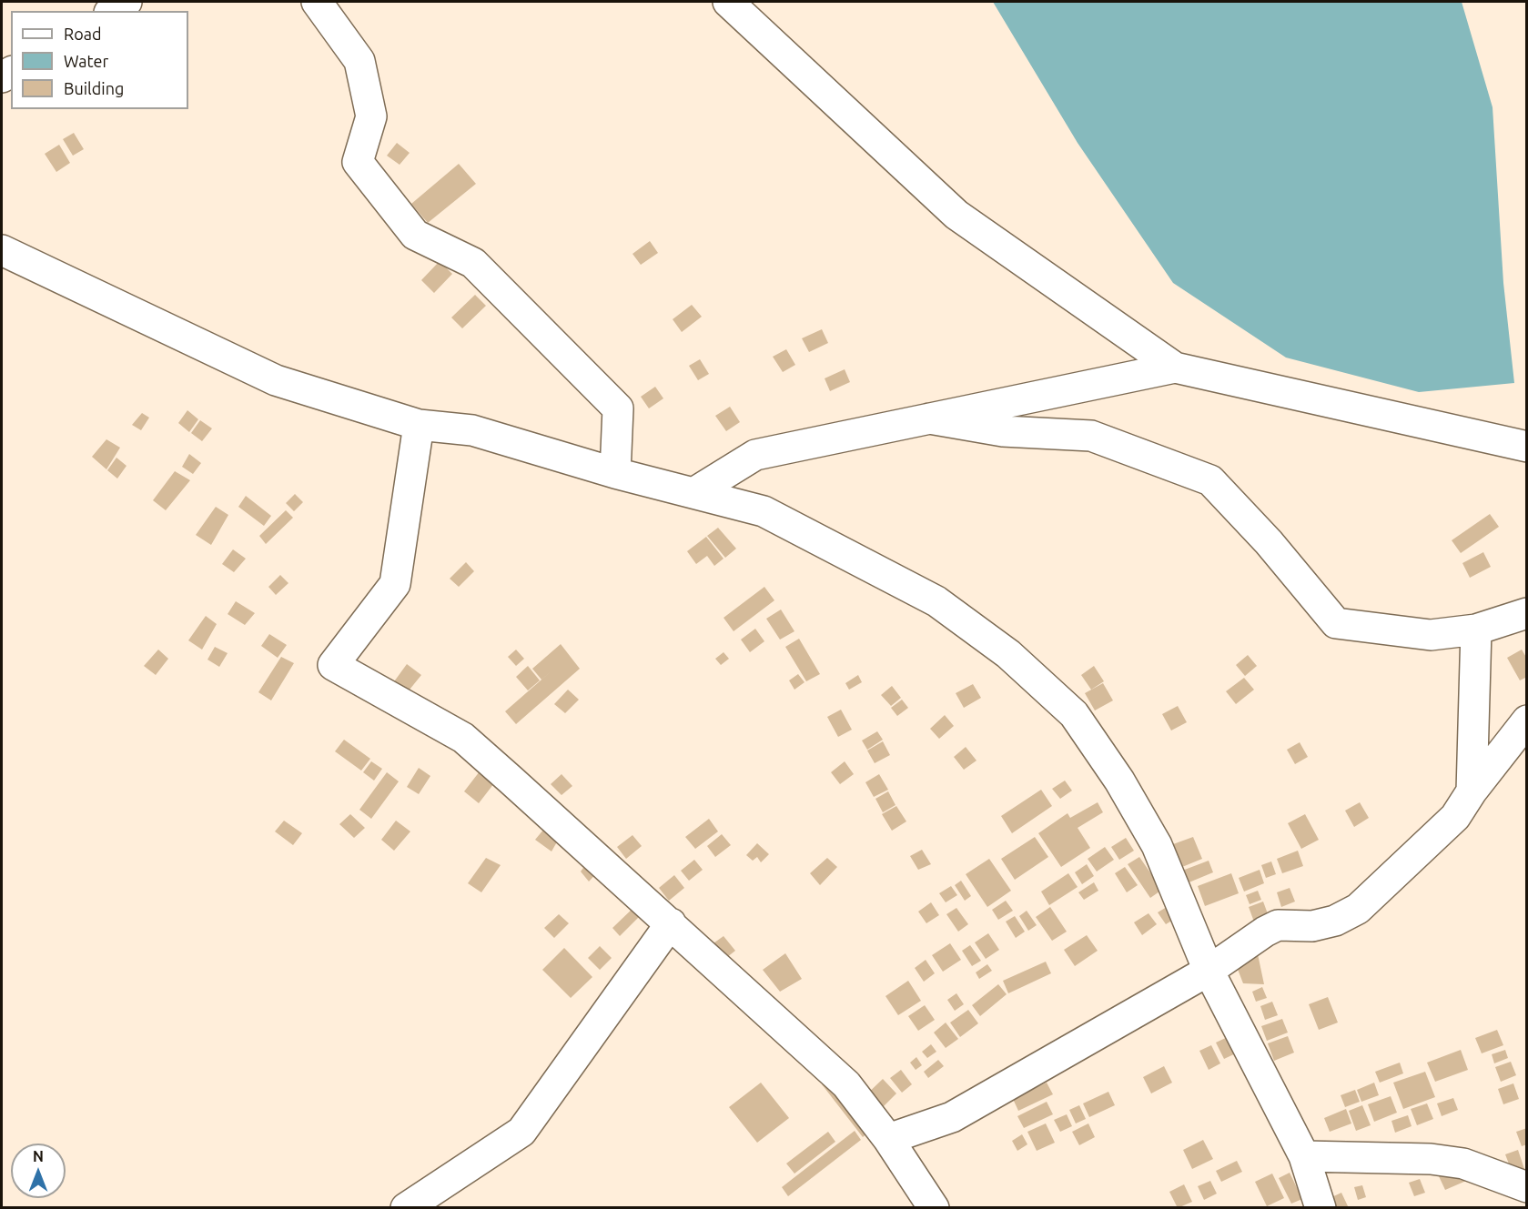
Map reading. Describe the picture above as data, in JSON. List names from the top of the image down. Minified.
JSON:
{"legend":["Road","Water","Building"],"north":"top"}
